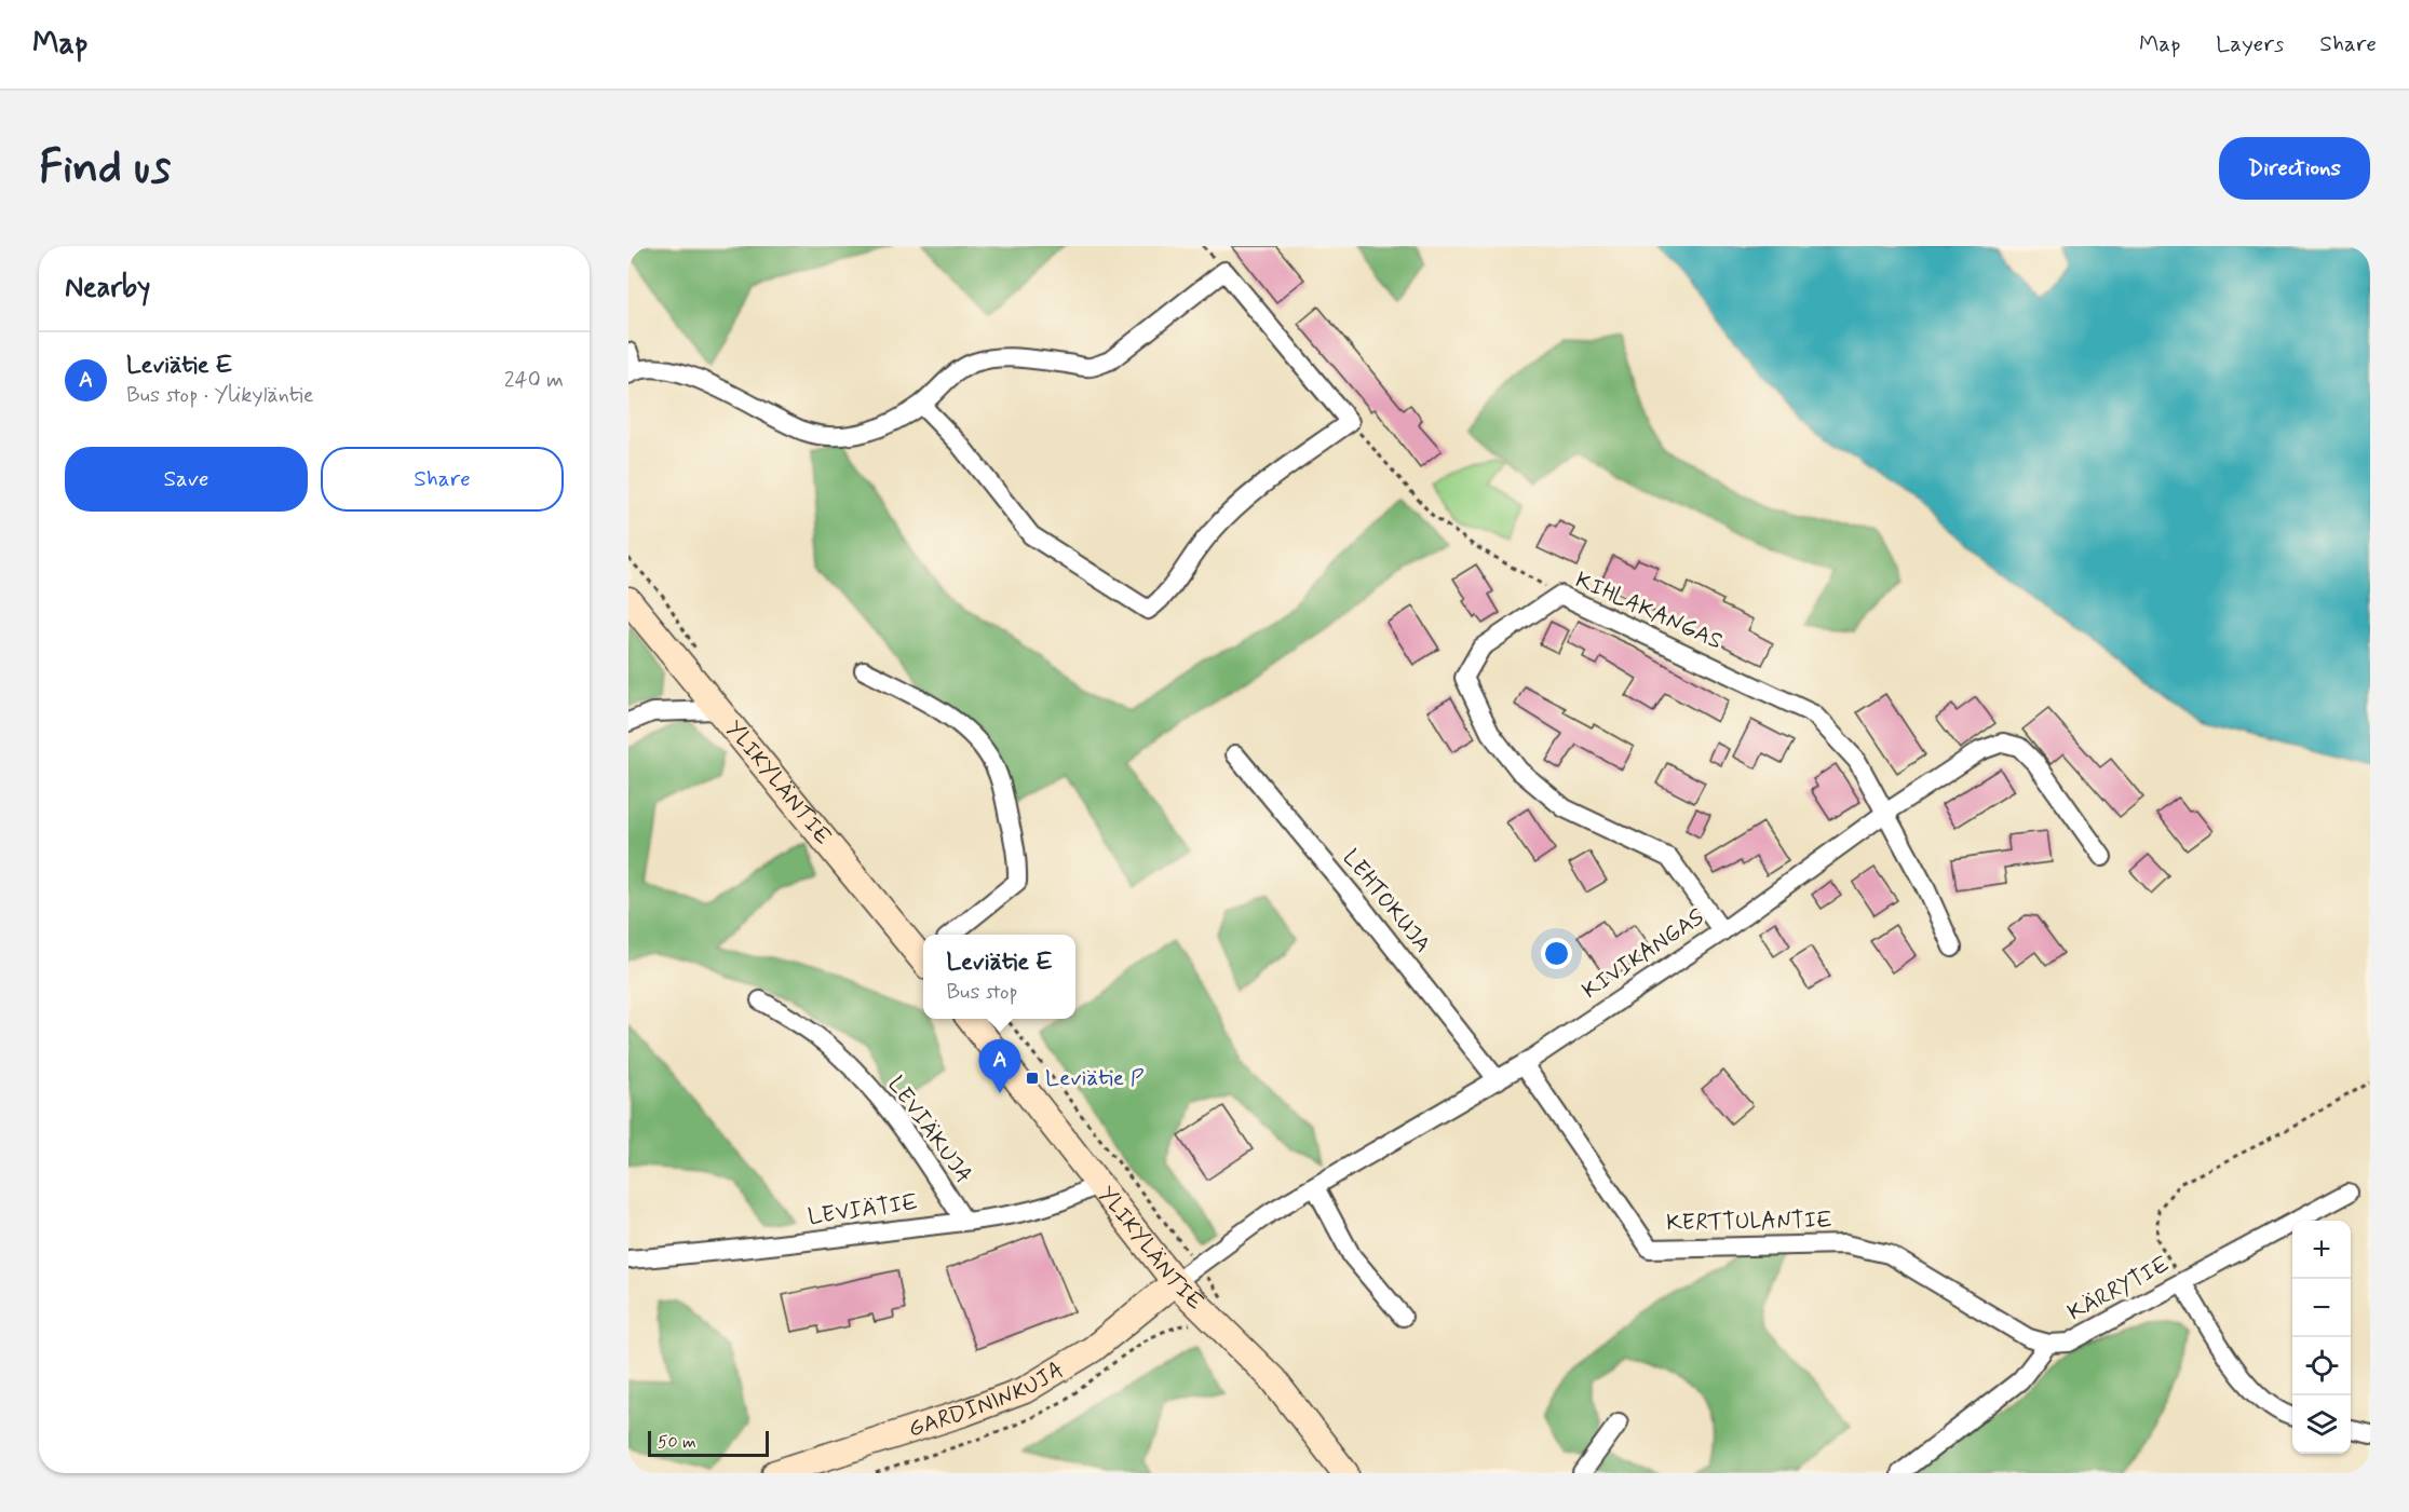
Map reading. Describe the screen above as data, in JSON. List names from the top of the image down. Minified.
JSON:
{"streets":{"main road":["YLIKYLÄNTIE","GARDININKUJA"],"street":["KIHLAKANGAS","LEHTOKUJA","KIVIKANGAS","LEVIÄKUJA","LEVIÄTIE","KERTTULANTIE","KÄRRYTIE"]},"crossings":[["KIHLAKANGAS","KIVIKANGAS"],["YLIKYLÄNTIE","KIVIKANGAS"],["YLIKYLÄNTIE","LEVIÄTIE"],["YLIKYLÄNTIE","GARDININKUJA"],["LEHTOKUJA","KIVIKANGAS"],["KIVIKANGAS","KERTTULANTIE"],["KIVIKANGAS","GARDININKUJA"],["LEVIÄKUJA","LEVIÄTIE"],["KERTTULANTIE","KÄRRYTIE"]],"places":{"transit":["Leviätie P"]},"scale_bar":"50 m","page":{"header":"Map","nav":["Map","Layers","Share"],"buttons":["Directions",["Save","Share"]],"title":"Find us","heading":"Nearby","list":[{"mark":"A","name":"Leviätie E","note":"Bus stop · Ylikyläntie","value":"240 m"}],"popup":["Leviätie E","Bus stop"],"pins":"A","map_buttons":["+","−"],"scale":"50 m"}}
